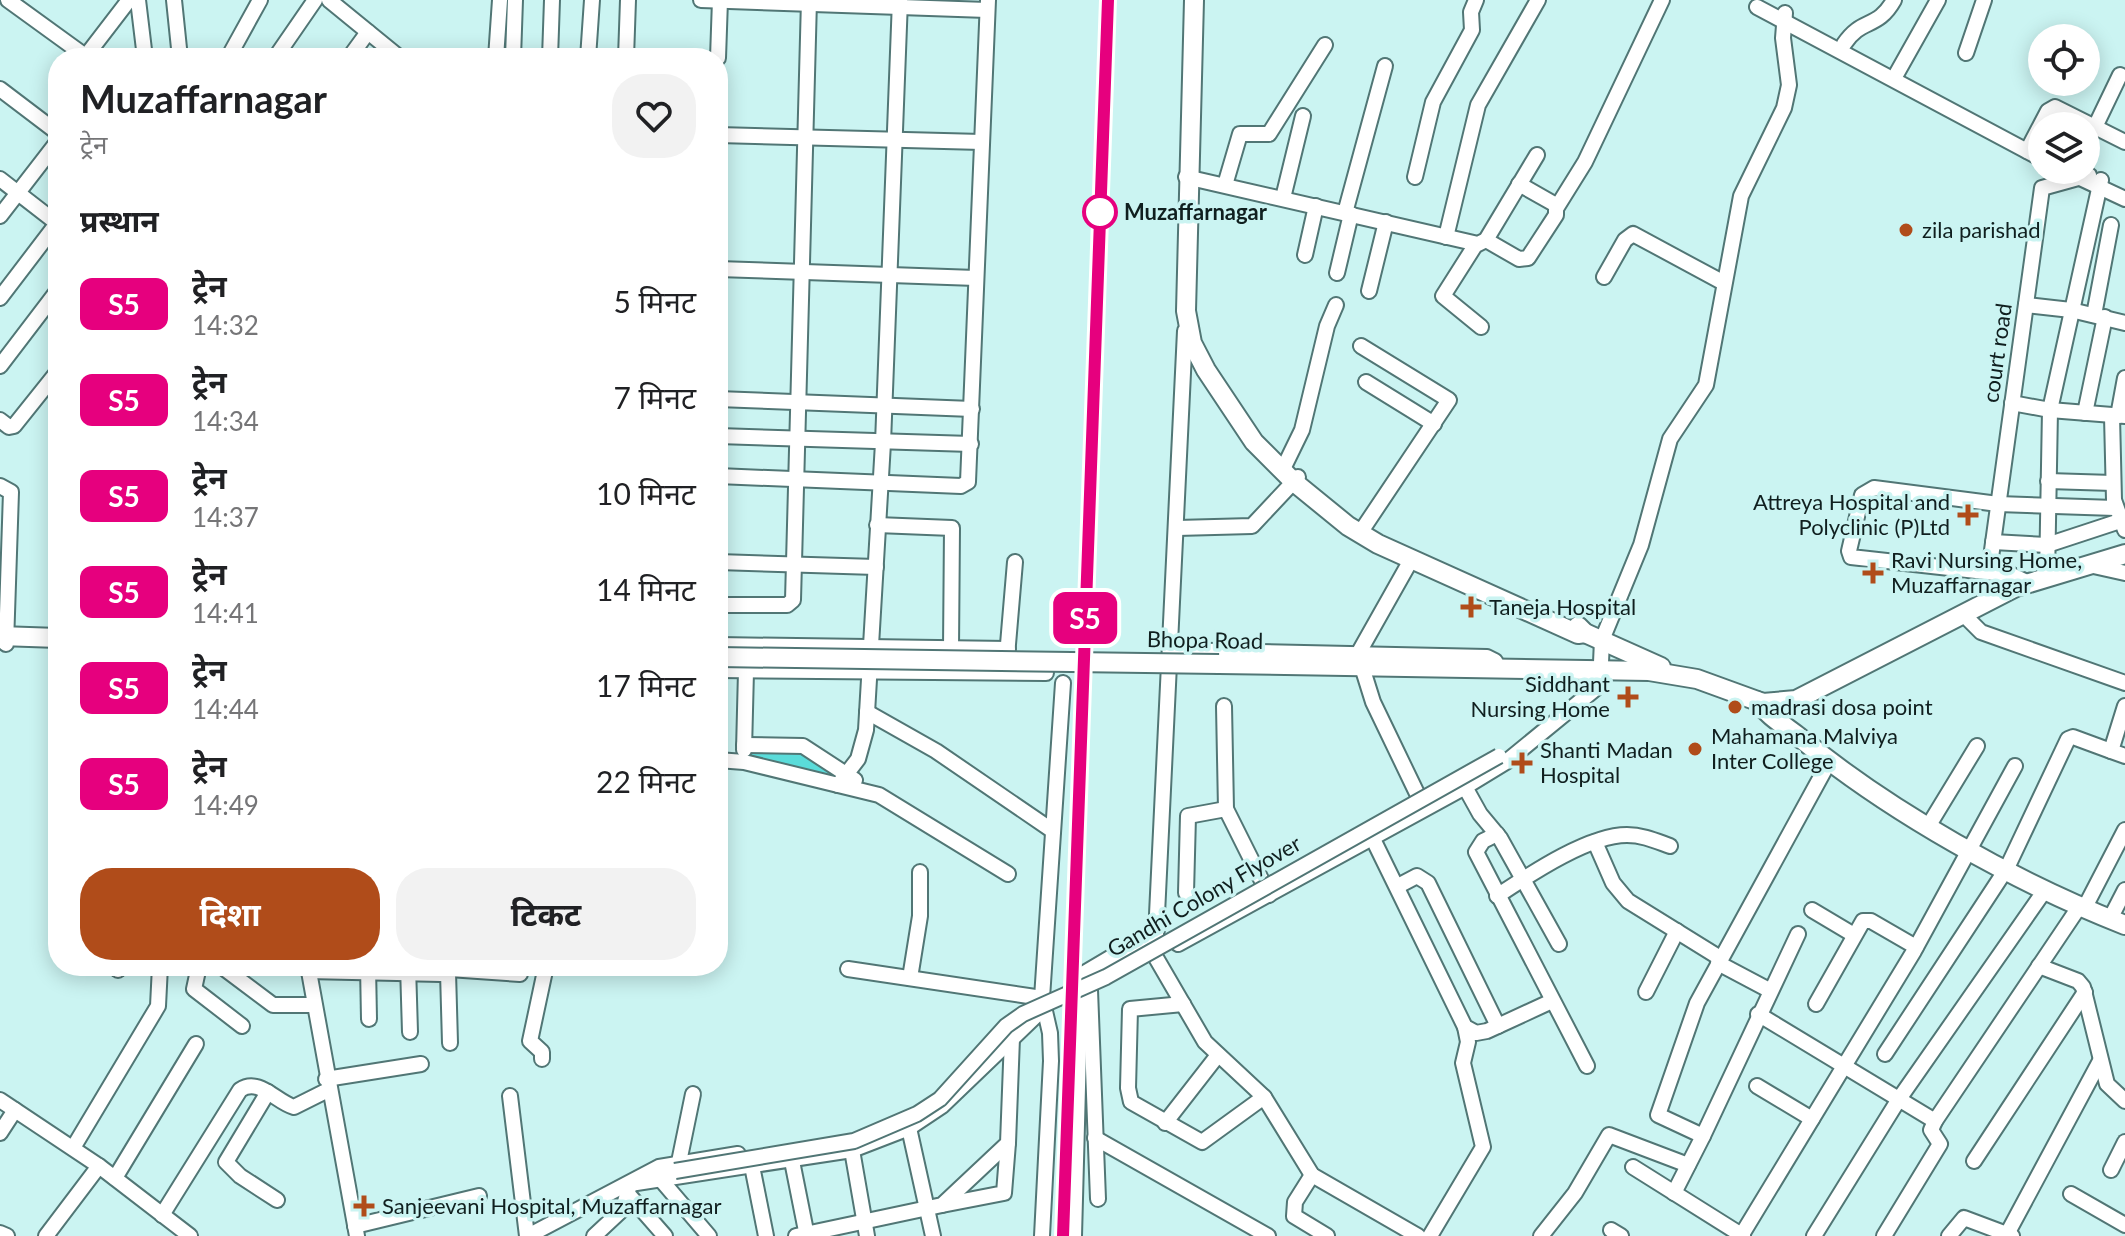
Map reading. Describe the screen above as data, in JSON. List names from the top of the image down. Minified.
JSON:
{"streets":{"main road":["Bhopa Road"],"street":["court road","Gandhi Colony Flyover"]},"places":{"other":["Muzaffarnagar","zila parishad","madrasi dosa point","Mahamana Malviya Inter College"],"health":["Attreya Hospital and Polyclinic (P)Ltd","Ravi Nursing Home, Muzaffarnagar","Taneja Hospital","Siddhant Nursing Home","Shanti Madan Hospital","Sanjeevani Hospital, Muzaffarnagar"]},"page":{"on_map":"S5","heading":[["Muzaffarnagar","ट्रेन"],"प्रस्थान"],"list":[{"mark":"S5","name":"ट्रेन","note":"14:32","value":"5 मिनट"},{"mark":"S5","name":"ट्रेन","note":"14:34","value":"7 मिनट"},{"mark":"S5","name":"ट्रेन","note":"14:37","value":"10 मिनट"},{"mark":"S5","name":"ट्रेन","note":"14:41","value":"14 मिनट"},{"mark":"S5","name":"ट्रेन","note":"14:44","value":"17 मिनट"},{"mark":"S5","name":"ट्रेन","note":"14:49","value":"22 मिनट"}],"buttons":["दिशा","टिकट"]}}
